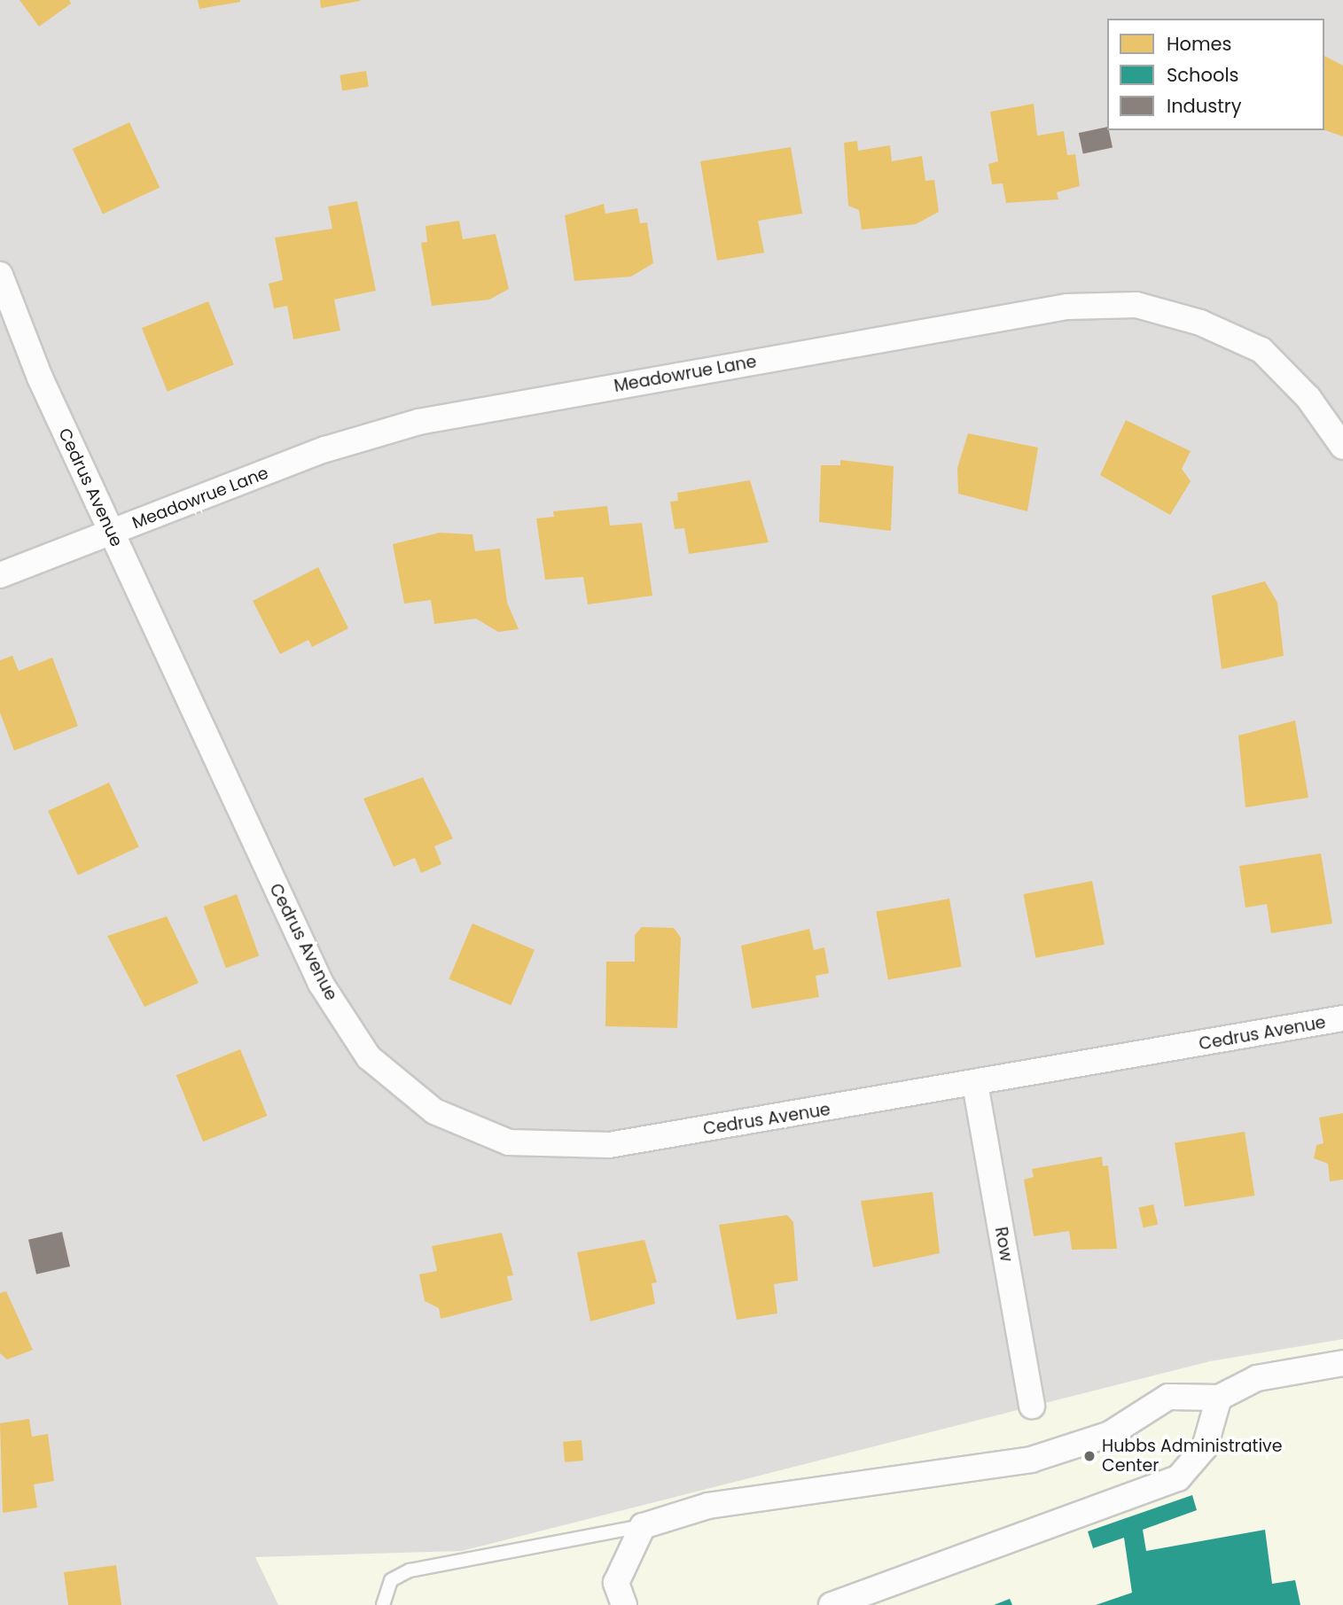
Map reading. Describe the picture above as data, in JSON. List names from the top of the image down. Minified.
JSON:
{"streets":{"street":["Meadowrue Lane","Cedrus Avenue","Row"]},"crossings":[["Meadowrue Lane","Cedrus Avenue"],["Cedrus Avenue","Row"]],"places":["Hubbs Administrative Center"],"legend":["Homes","Schools","Industry"]}
